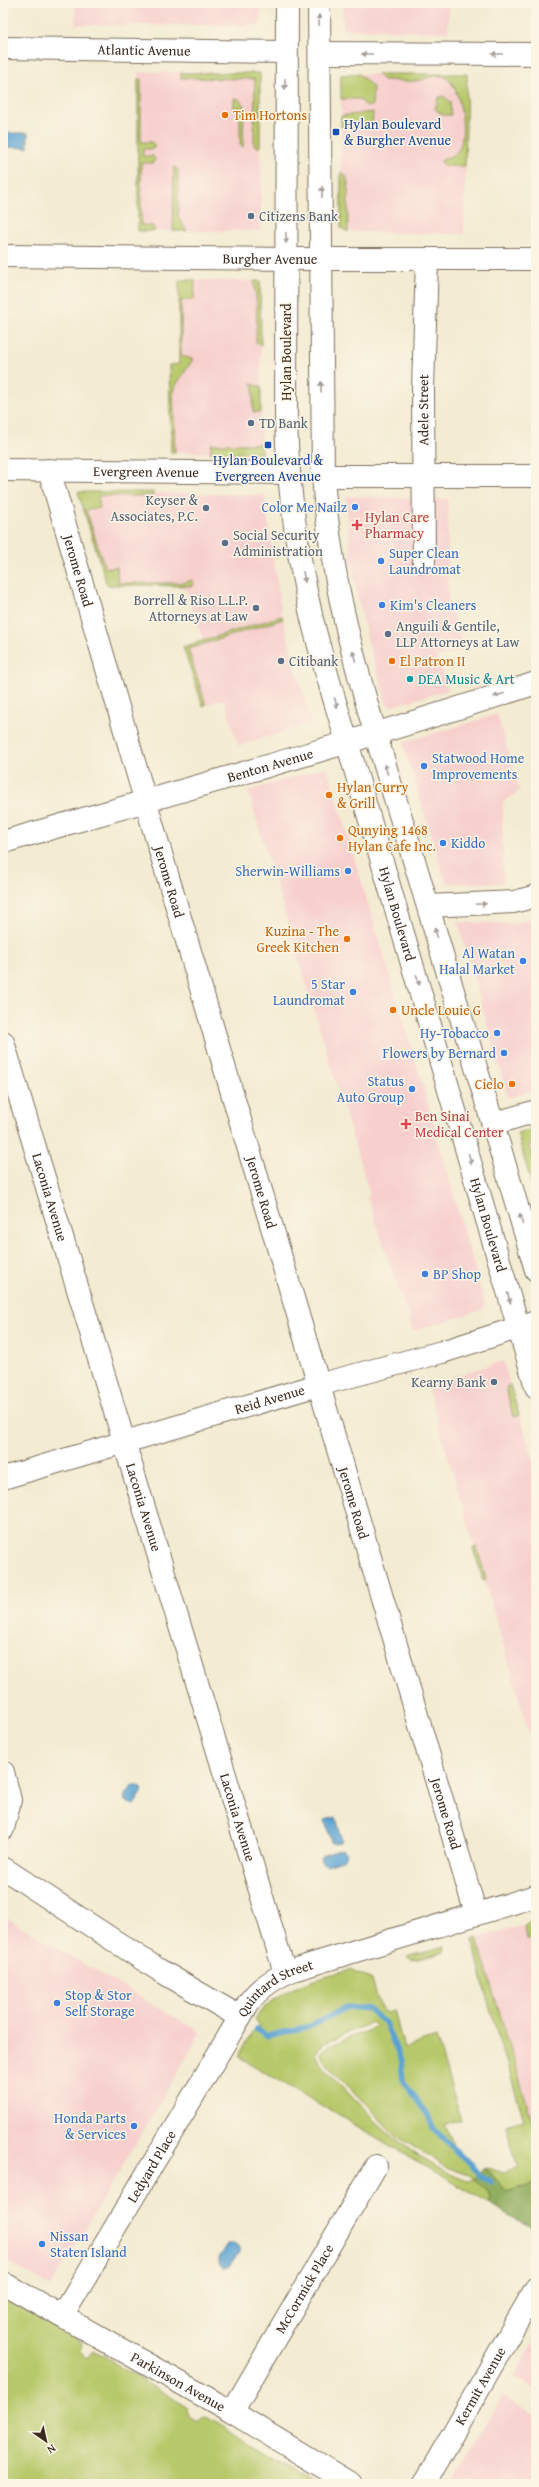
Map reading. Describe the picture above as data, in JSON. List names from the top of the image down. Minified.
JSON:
{"streets":{"street":["Atlantic Avenue","Burgher Avenue","Hylan Boulevard","Adele Street","Evergreen Avenue","Jerome Road","Benton Avenue","Laconia Avenue","Reid Avenue","Quintard Street","Ledyard Place","McCormick Place","Parkinson Avenue","Kermit Avenue"]},"crossings":[["Atlantic Avenue","Hylan Boulevard"],["Burgher Avenue","Hylan Boulevard"],["Burgher Avenue","Adele Street"],["Hylan Boulevard","Evergreen Avenue"],["Hylan Boulevard","Benton Avenue"],["Hylan Boulevard","Reid Avenue"],["Evergreen Avenue","Jerome Road"],["Jerome Road","Benton Avenue"],["Jerome Road","Reid Avenue"],["Jerome Road","Quintard Street"],["Laconia Avenue","Reid Avenue"],["Laconia Avenue","Quintard Street"],["Quintard Street","Ledyard Place"],["Ledyard Place","Parkinson Avenue"],["McCormick Place","Parkinson Avenue"]],"places":{"other":["Tim Hortons","Citizens Bank","TD Bank","Color Me Nailz","Keyser & Associates, P.C.","Social Security Administration","Super Clean Laundromat","Kim's Cleaners","Borrell & Riso L.L.P. Attorneys at Law","Anguili & Gentile, LLP Attorneys at Law","Citibank","El Patron II","DEA Music & Art","Statwood Home Improvements","Hylan Curry & Grill","Qunying 1468 Hylan Cafe Inc.","Kiddo","Sherwin-Williams","Kuzina - The Greek Kitchen","Al Watan Halal Market","5 Star Laundromat","Uncle Louie G","Hy-Tobacco","Flowers by Bernard","Cielo","Status Auto Group","BP Shop","Kearny Bank","Stop & Stor Self Storage","Honda Parts & Services","Nissan Staten Island"],"transit":["Hylan Boulevard & Burgher Avenue","Hylan Boulevard & Evergreen Avenue"],"health":["Hylan Care Pharmacy","Ben Sinai Medical Center"]},"north":"bottom right"}
